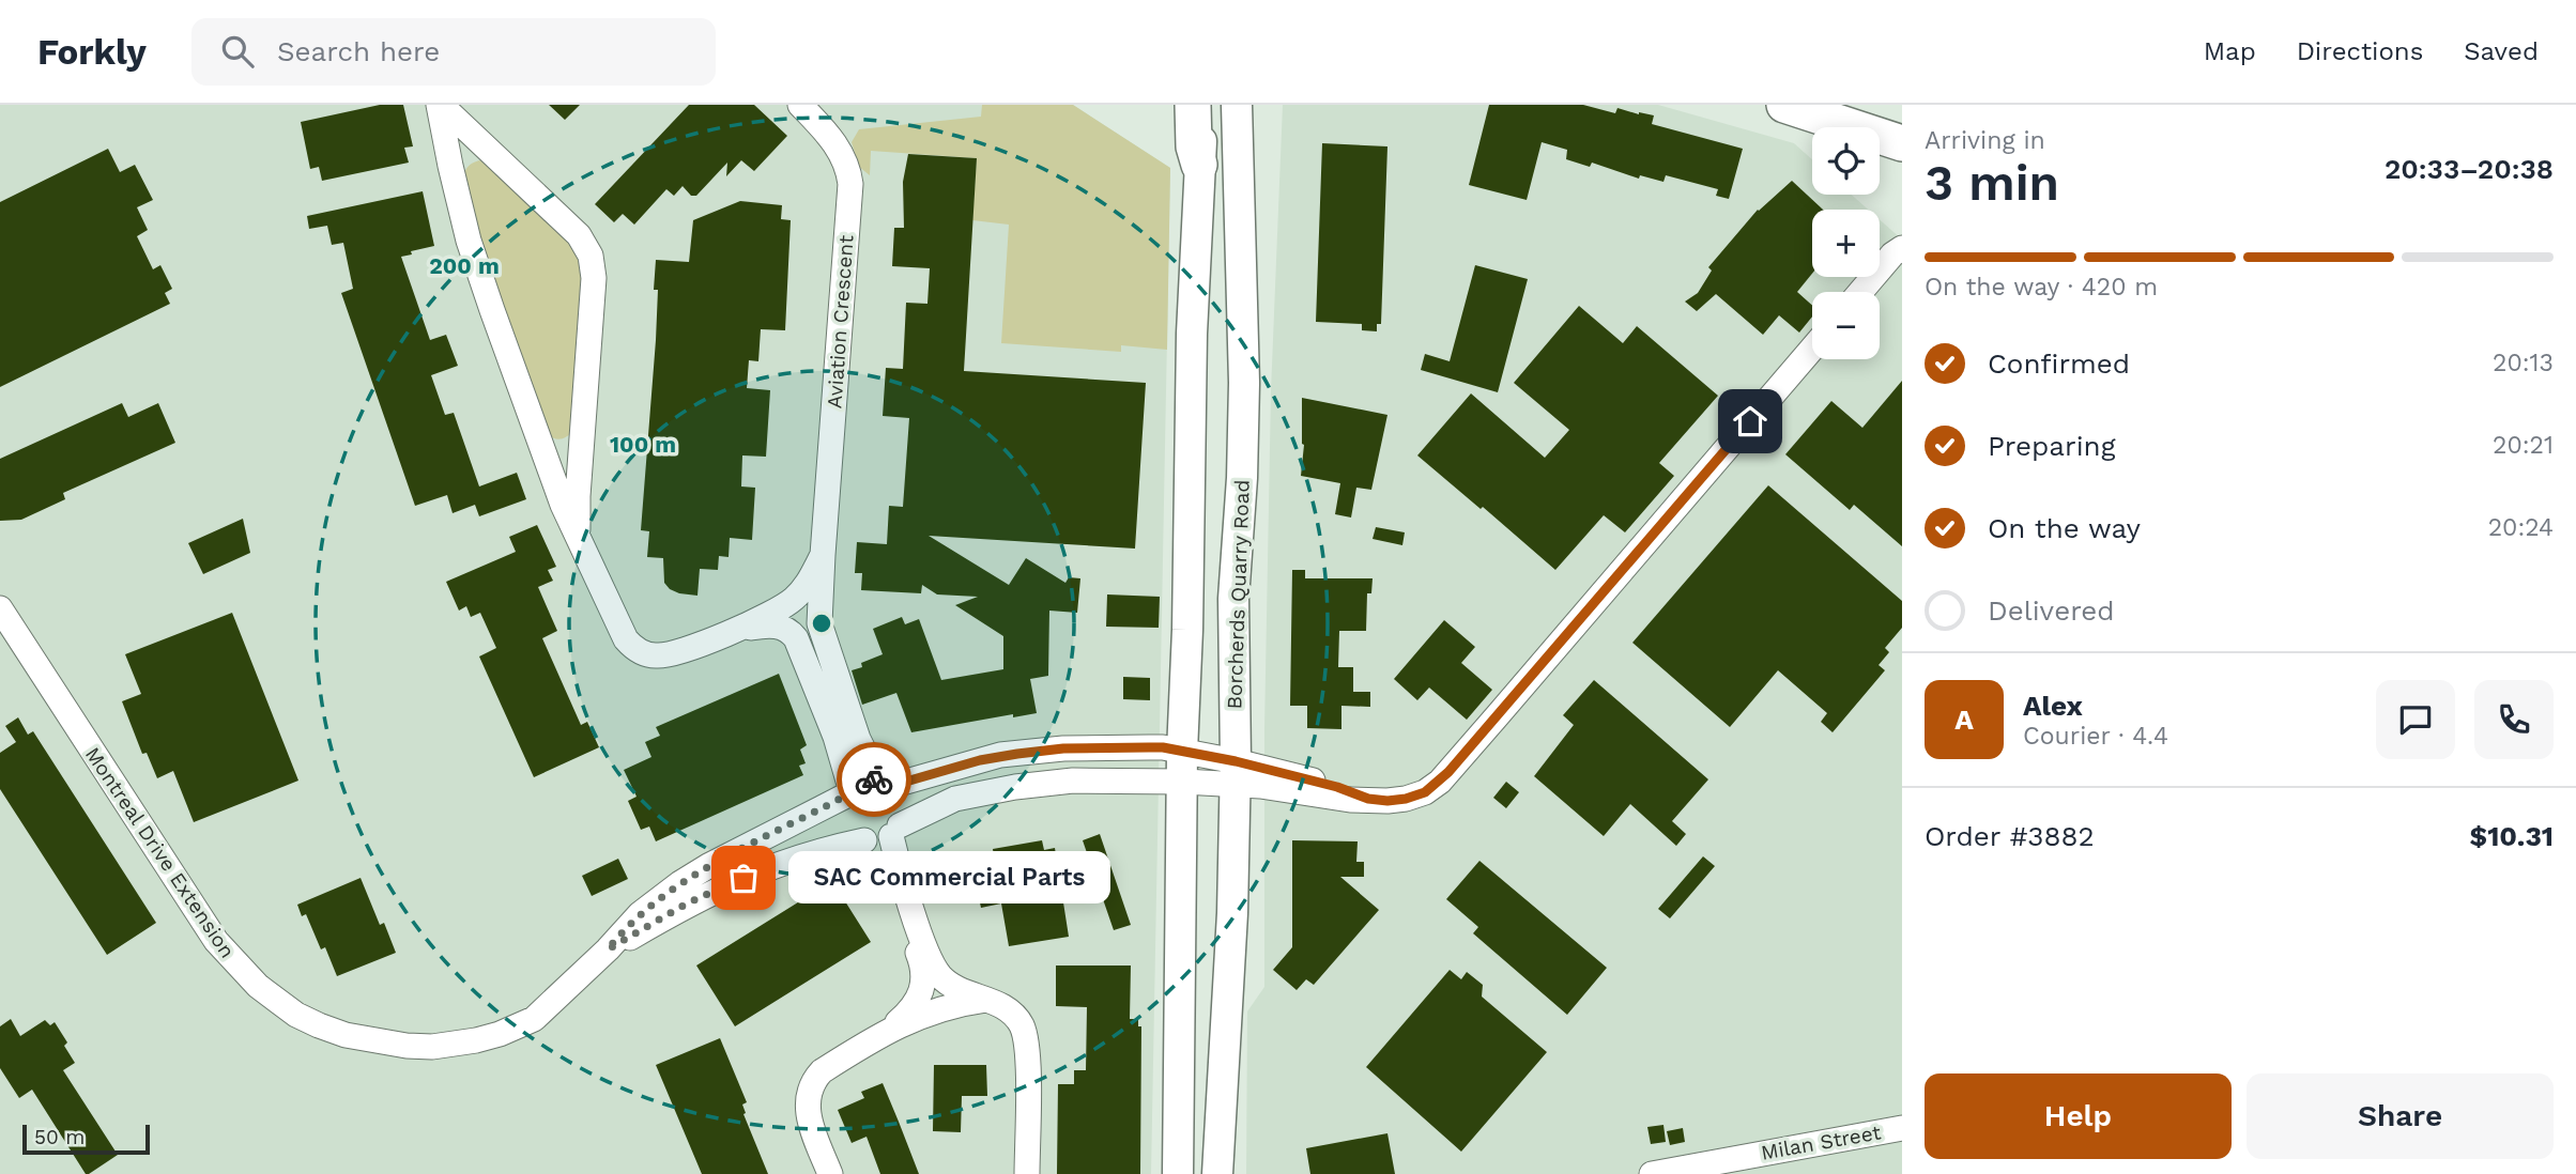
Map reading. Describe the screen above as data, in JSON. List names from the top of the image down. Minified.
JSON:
{"streets":{"main road":["Borcherds Quarry Road"],"street":["Aviation Crescent","Montreal Drive Extension","Milan Street"]},"crossings":[["Aviation Crescent","Montreal Drive Extension"]],"places":["SAC Commercial Parts"],"scale_bar":"50 m","page":{"header":"Forkly","search":"Search here","nav":["Map","Directions","Saved"],"heading":["3 min","Arriving in","20:33–20:38"],"panel":["Alex","Courier · 4.4","Order #3882","$10.31"],"map_buttons":["+","−"],"bar":"On the way · 420 m","list":[["Confirmed","20:13"],["Preparing","20:21"],["On the way","20:24"],"Delivered"],"round":"A","bubble":"SAC Commercial Parts","buttons":["Help","Share"],"scale":"50 m"},"rings":["200 m","100 m"]}
